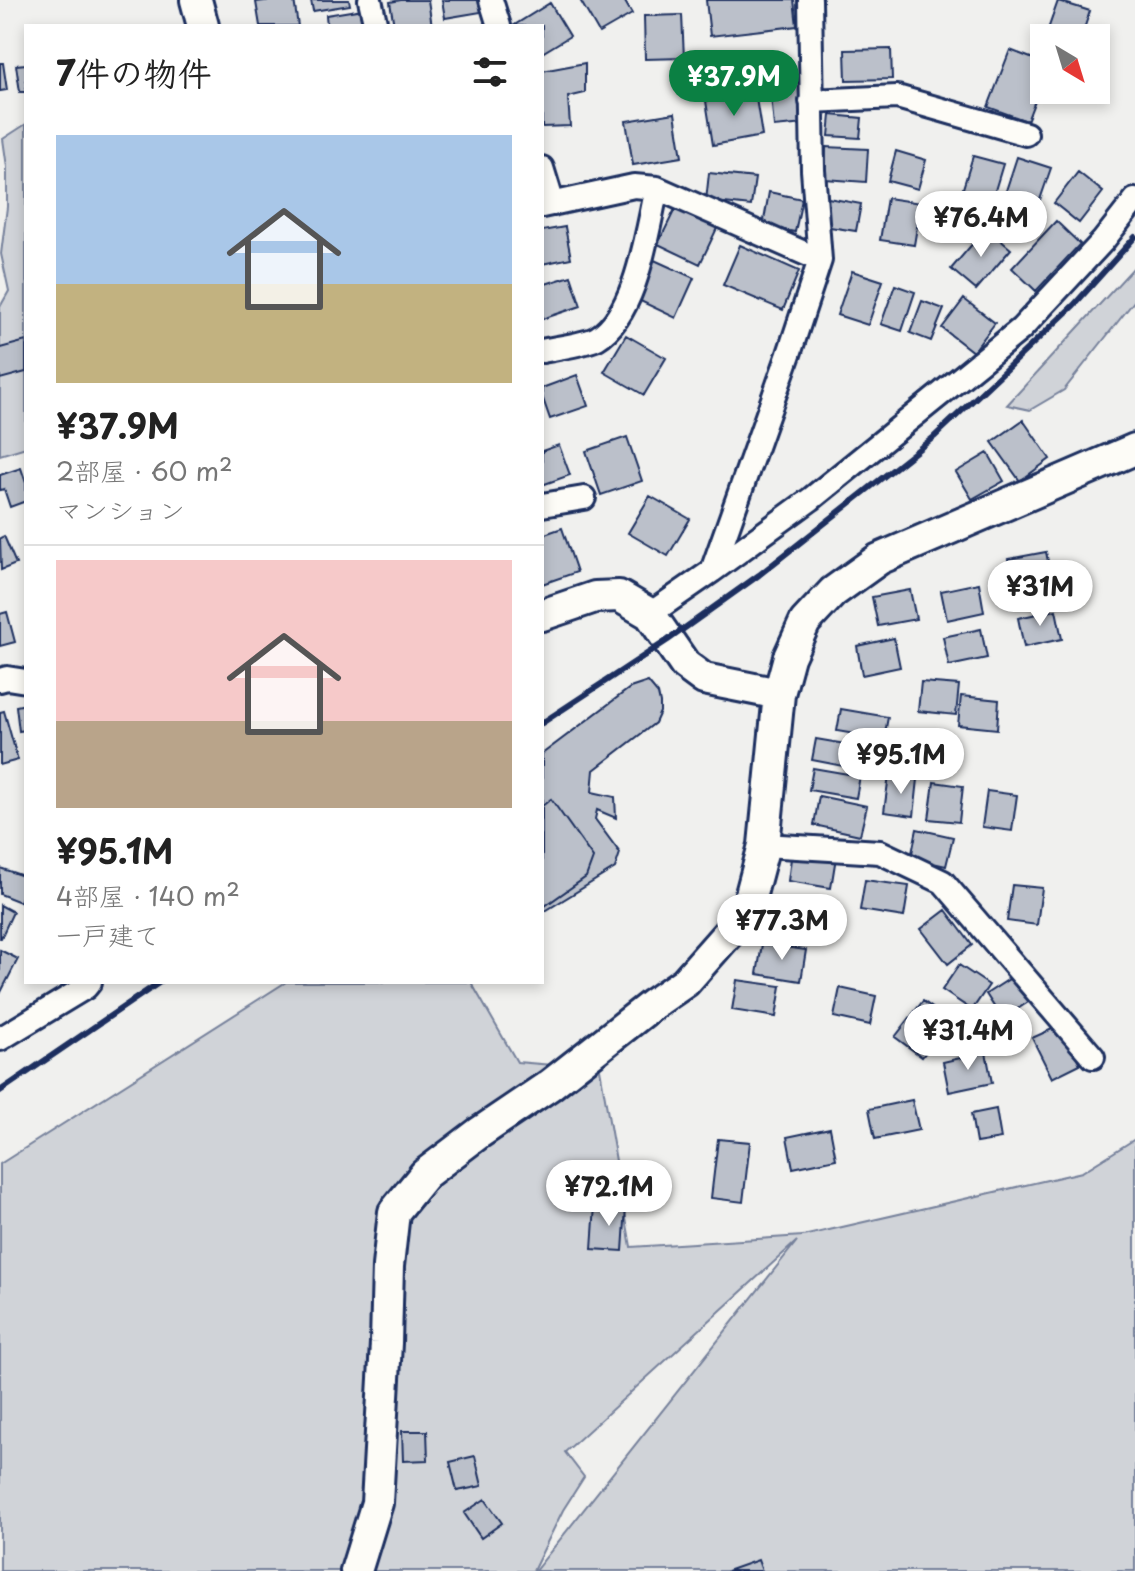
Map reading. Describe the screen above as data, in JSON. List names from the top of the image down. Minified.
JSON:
{"north":"bottom right","page":{"heading":"7件の物件","price":["¥37.9M","¥76.4M","¥31M","¥95.1M","¥77.3M","¥31.4M","¥72.1M"],"list":[{"name":"¥37.9M","note":"2部屋 · 60 m² · マンション"},{"name":"¥95.1M","note":"4部屋 · 140 m² · 一戸建て"}]}}
